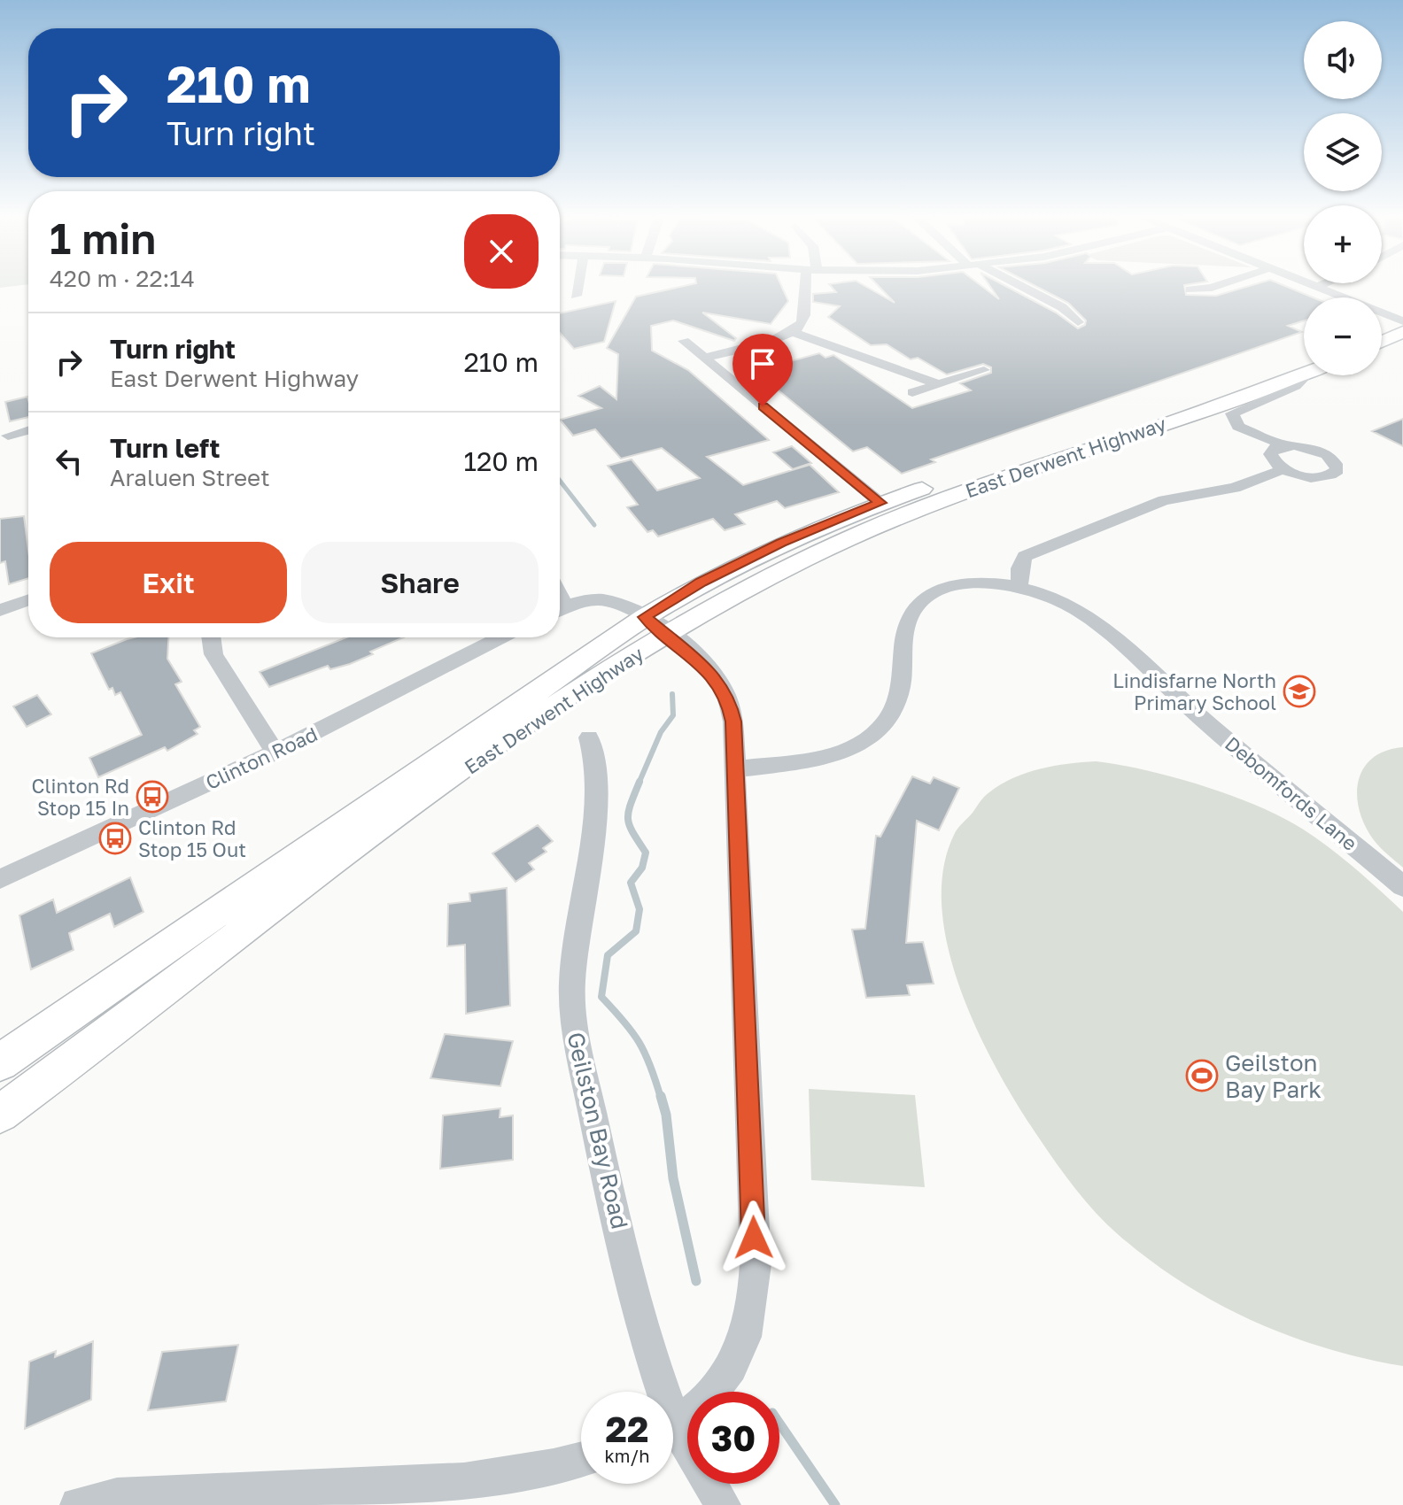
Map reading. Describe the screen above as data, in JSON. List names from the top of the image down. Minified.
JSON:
{"streets":{"main road":["East Derwent Highway"],"street":["Clinton Road","Debomfords Lane","Geilston Bay Road"]},"places":{"school or university":["Lindisfarne North Primary School"],"bus stop":["Clinton Rd Stop 15 In","Clinton Rd Stop 15 Out"],"sports":["Geilston Bay Park"]},"page":{"map_buttons":["+","−"],"turn":["210 m","Turn right"],"heading":["1 min","420 m · 22:14"],"list":[{"name":"Turn right","note":"East Derwent Highway","value":"210 m"},{"name":"Turn left","note":"Araluen Street","value":"120 m"}],"buttons":["Exit","Share"],"speed":"22 km/h","limit":"30"}}
